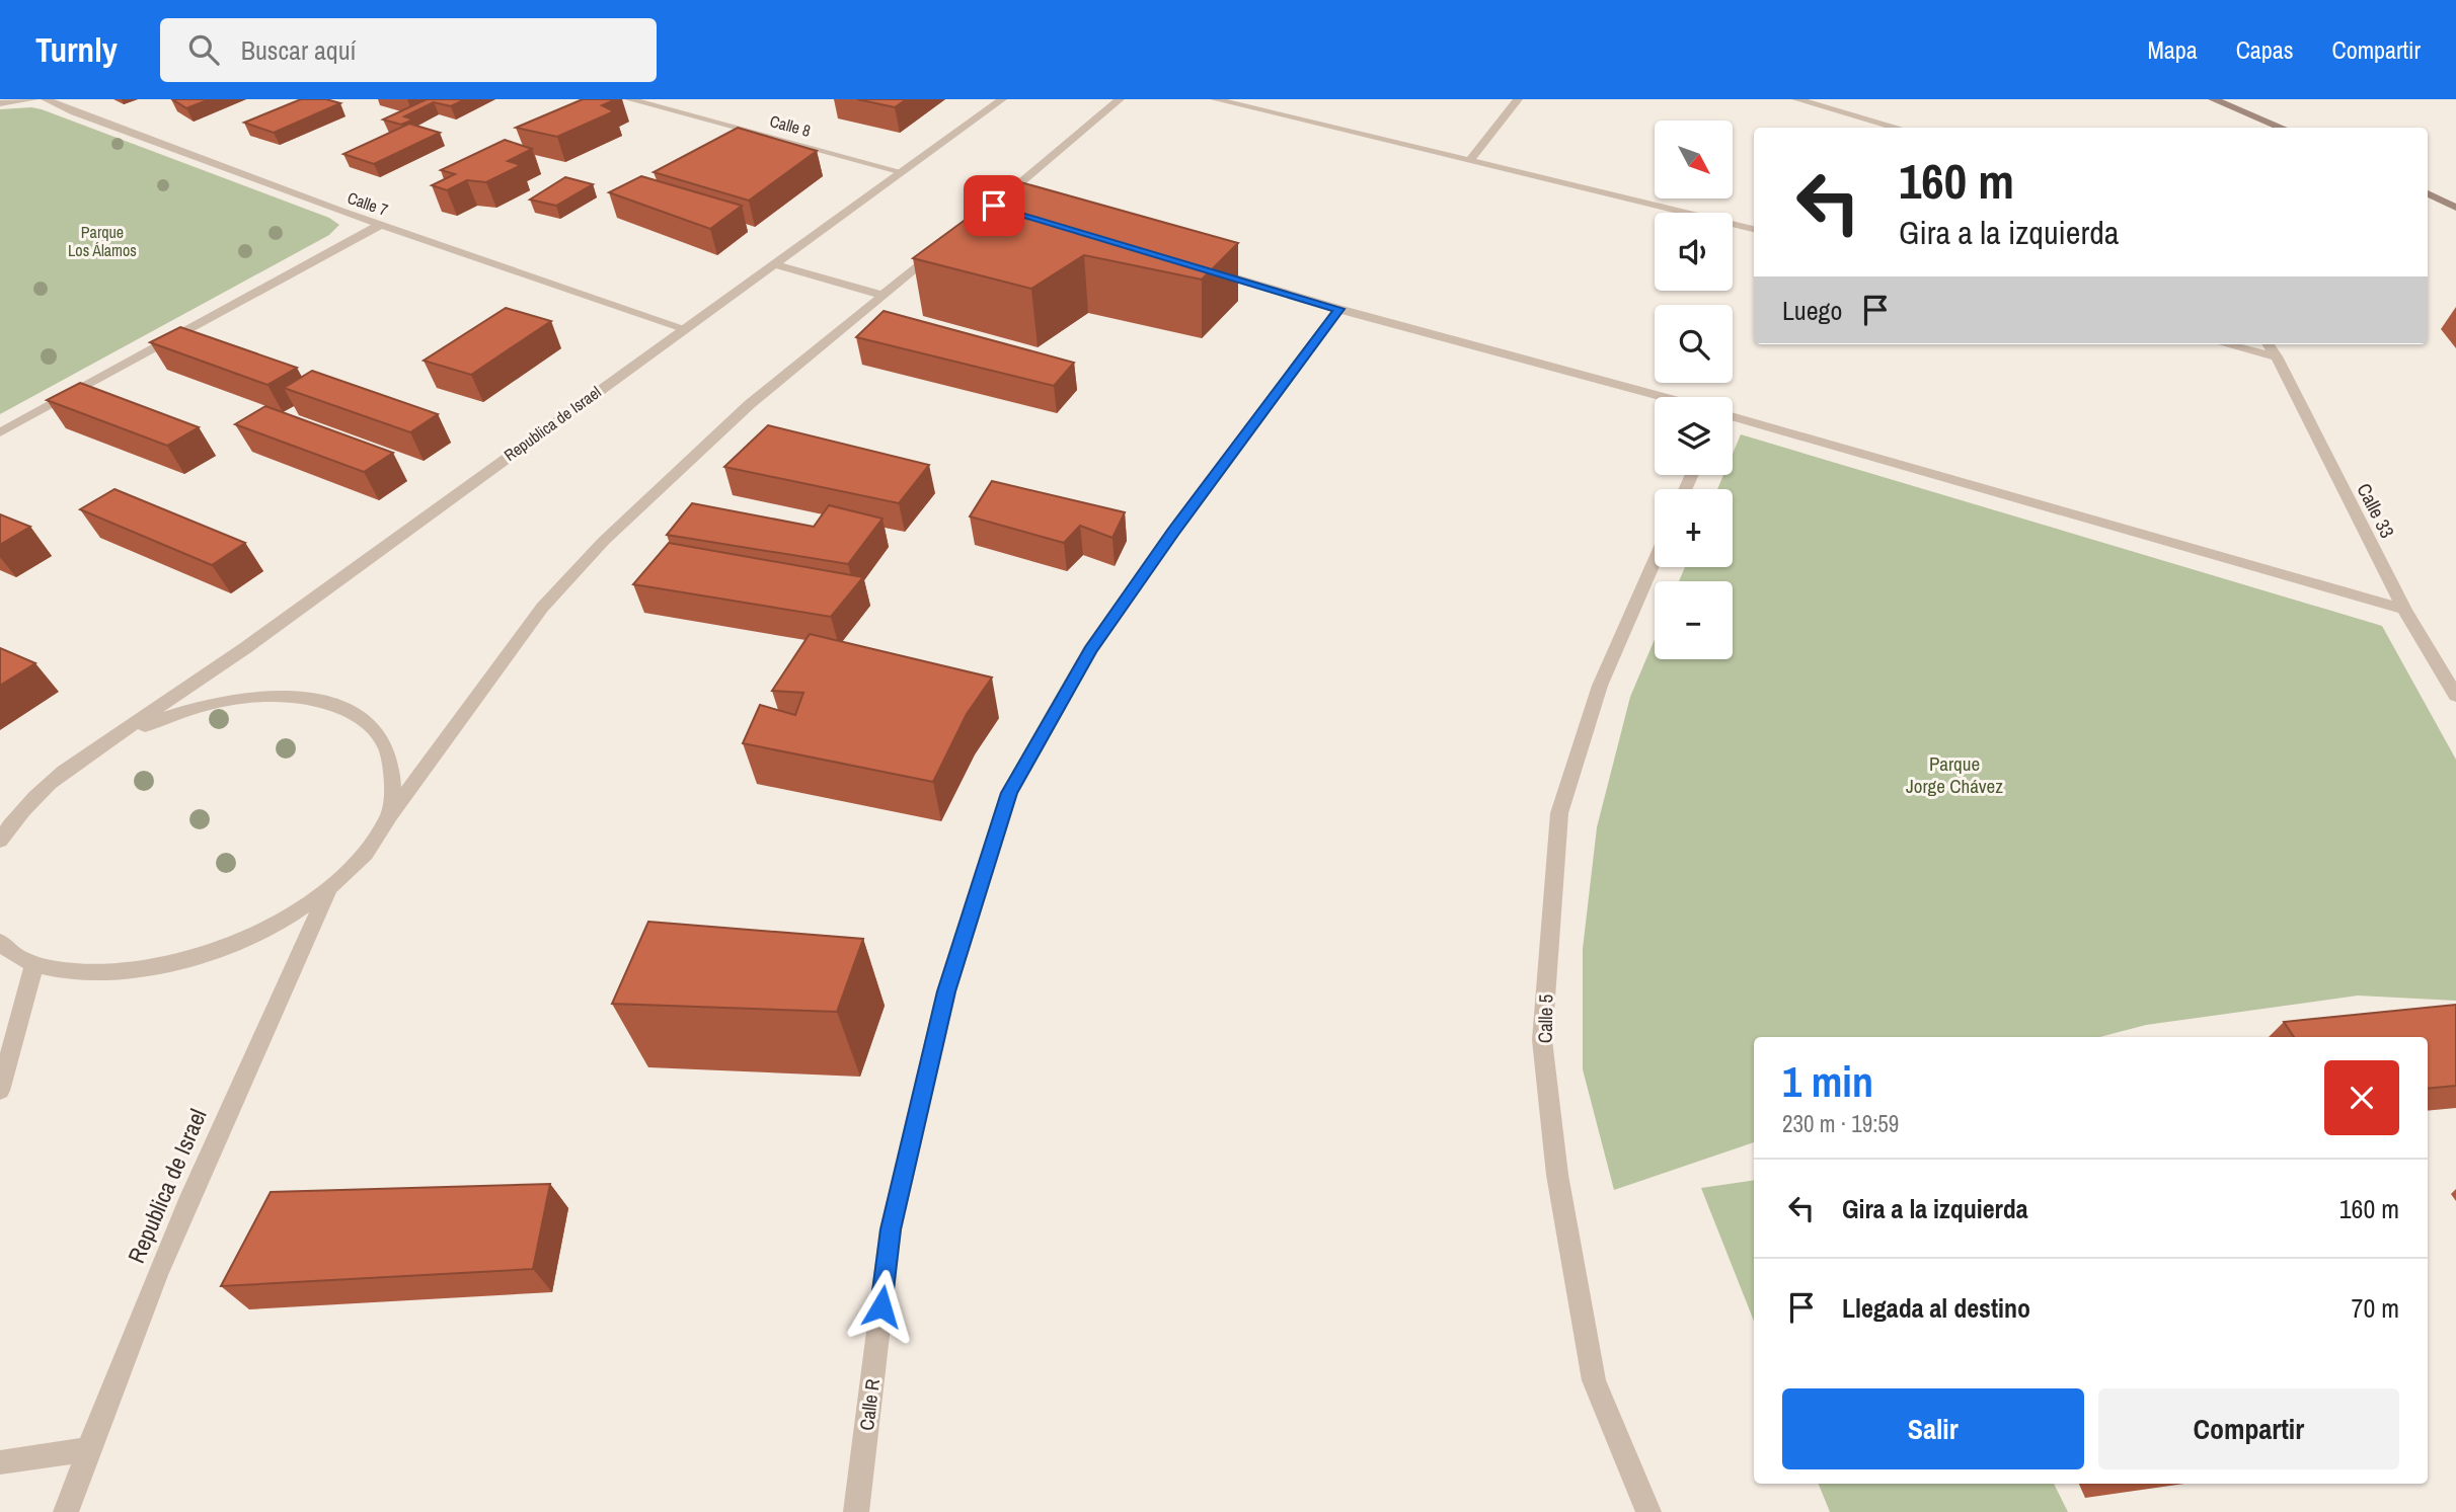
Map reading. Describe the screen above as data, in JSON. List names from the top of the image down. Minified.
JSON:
{"streets":{"street":["Calle 8","Calle 7","Republica de Israel","Calle 33","Calle 5","Calle R"]},"crossings":[["Calle 8","Republica de Israel"],["Calle 7","Republica de Israel"]],"parks":["Parque Los Álamos","Parque Jorge Chávez"],"north":"bottom right","page":{"header":"Turnly","search":"Buscar aquí","nav":["Mapa","Capas","Compartir"],"map_buttons":["+","−"],"turn":["160 m","Gira a la izquierda"],"then":"Luego","heading":["1 min","230 m · 19:59"],"list":[{"name":"Gira a la izquierda","value":"160 m"},{"name":"Llegada al destino","value":"70 m"}],"buttons":["Salir","Compartir"]}}
